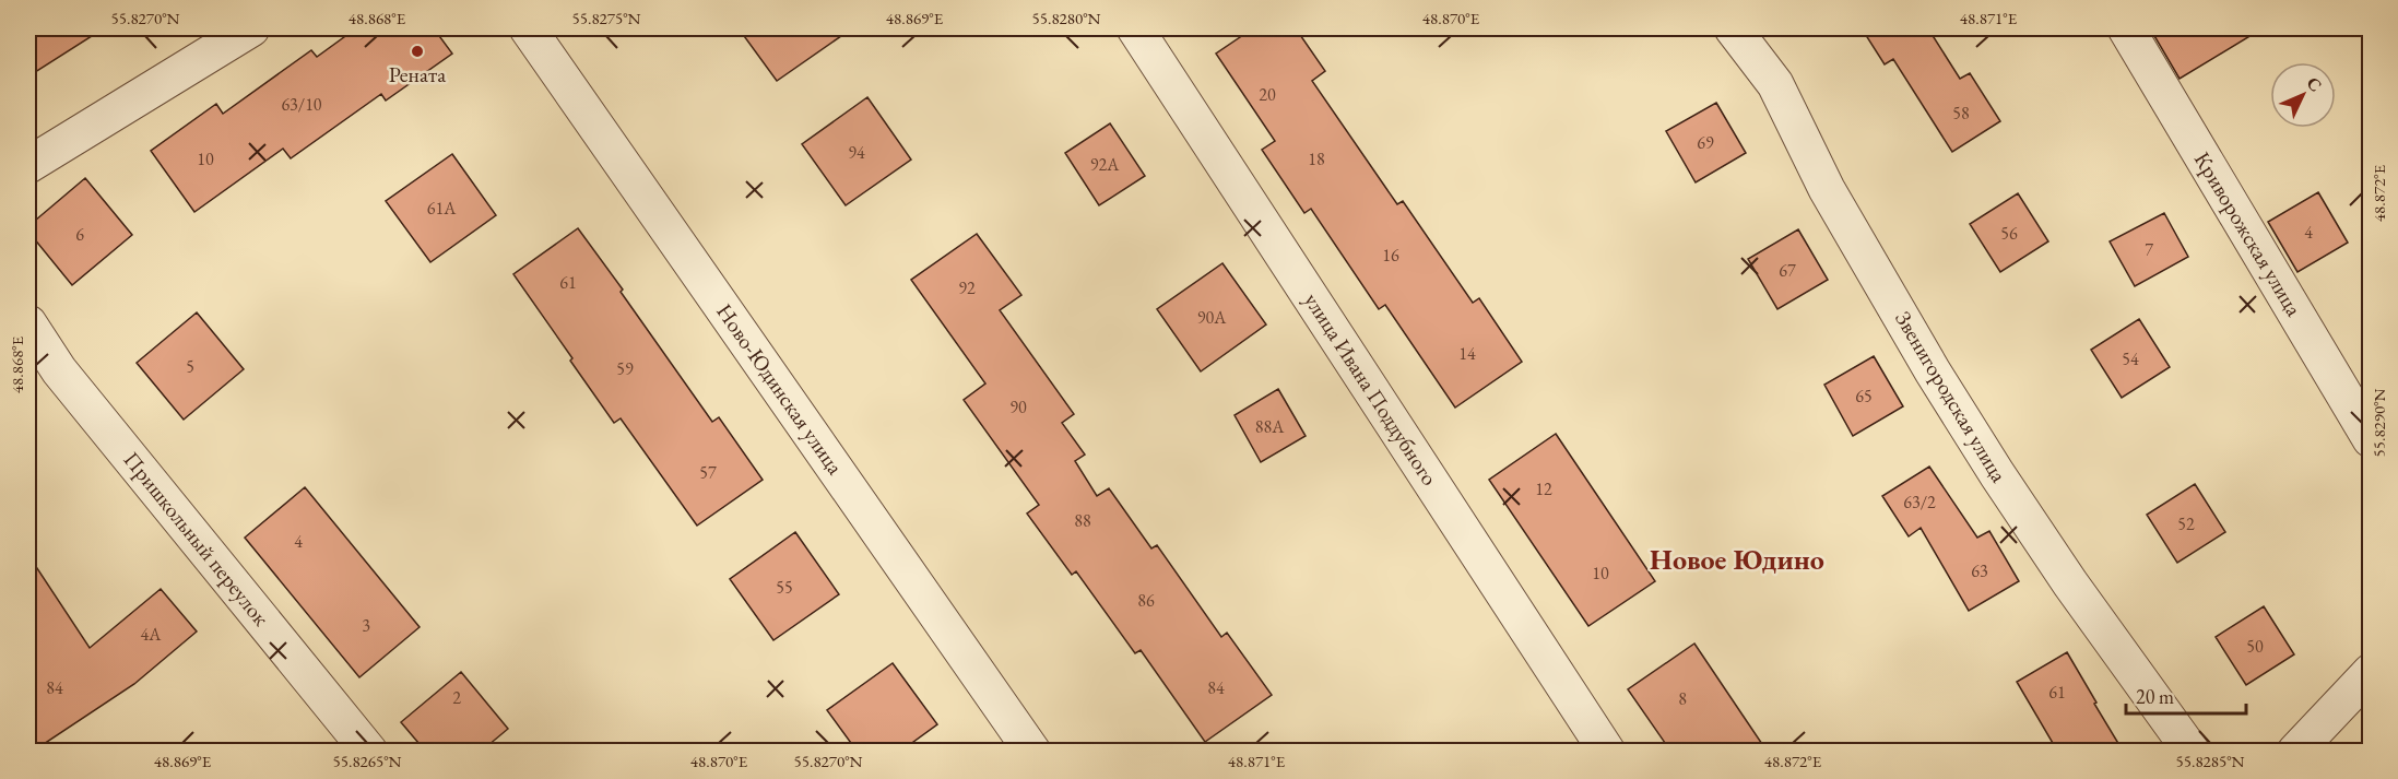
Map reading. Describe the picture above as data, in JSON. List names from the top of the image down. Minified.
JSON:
{"streets":{"street":["Криворожская улица","Ново-Юдинская улица","улица Ивана Поддубного","Звенигородская улица","Пришкольный переулок"]},"districts":["Новое Юдино"],"places":["Рената"],"house_numbers":["20","63/10","58","69","94","10","18","92А","61А","4","56","6","7","16","67","61","92","90А","14","54","5","59","65","90","88А","57","12","63/2","88","52","4","63","10","55","86","3","4А","50","84","84","61","2","8"],"scale_bar":"20 m","north":"top right","coordinates":["55.8270°N","48.868°E","55.8275°N","48.869°E","55.8280°N","48.870°E","48.871°E","48.872°E","55.8290°N","55.8265°N","55.8285°N"]}
